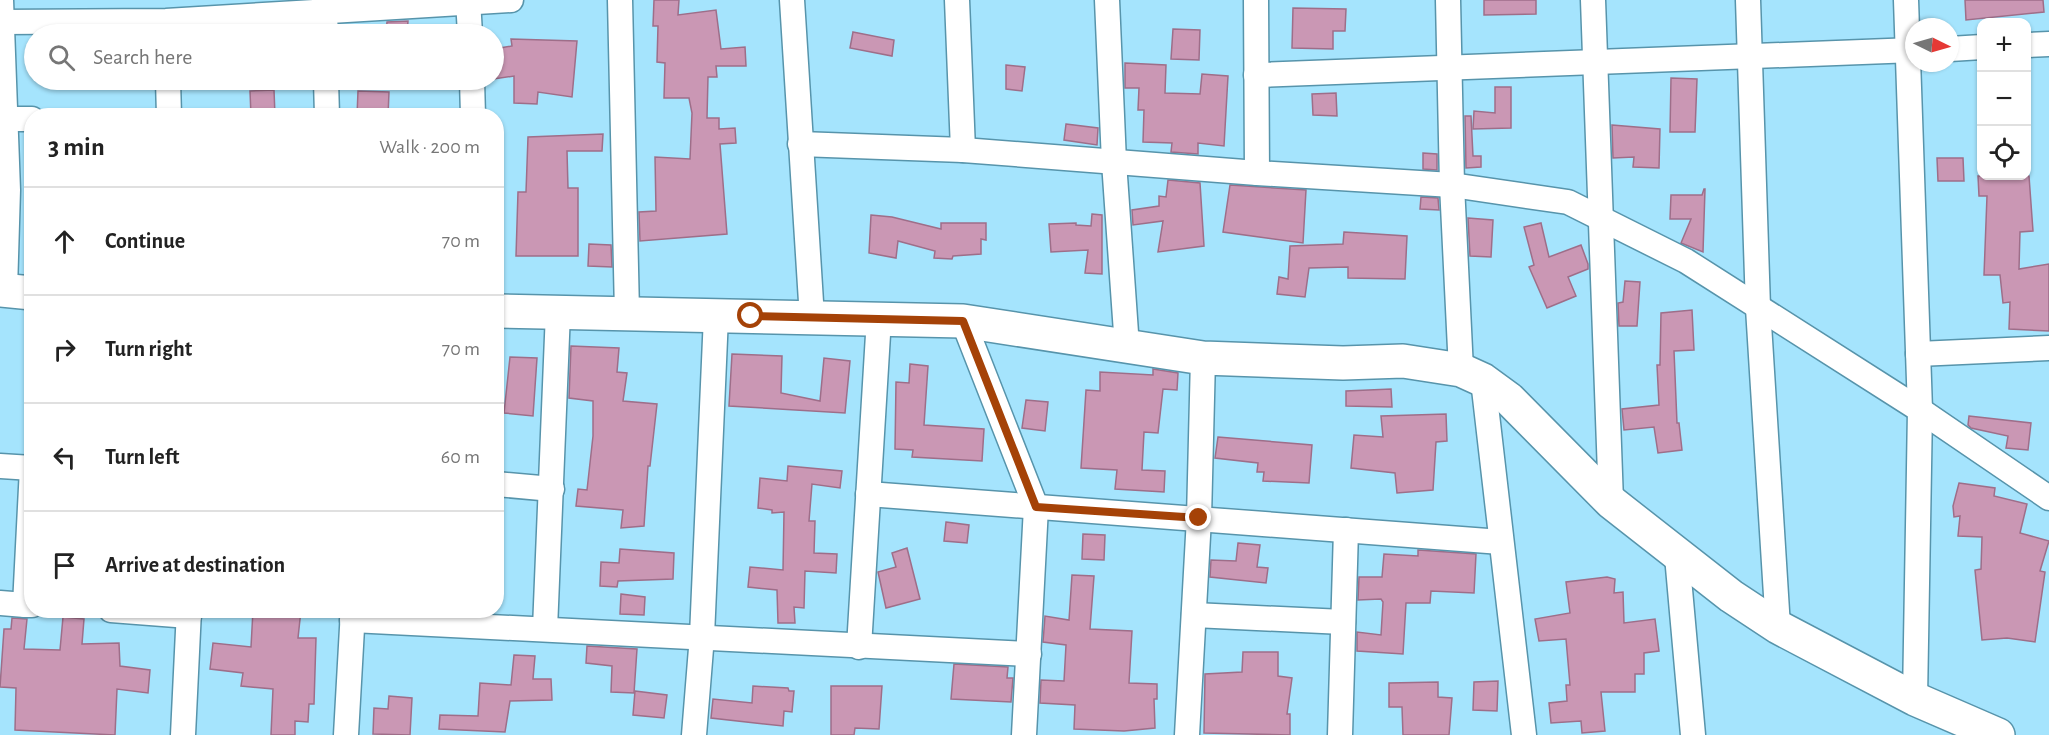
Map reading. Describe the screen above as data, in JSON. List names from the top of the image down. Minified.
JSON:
{"north":"right","page":{"map_buttons":["+","−"],"search":"Search here","heading":["3 min","Walk · 200 m"],"list":[["Continue","70 m"],["Turn right","70 m"],["Turn left","60 m"],"Arrive at destination"]}}
